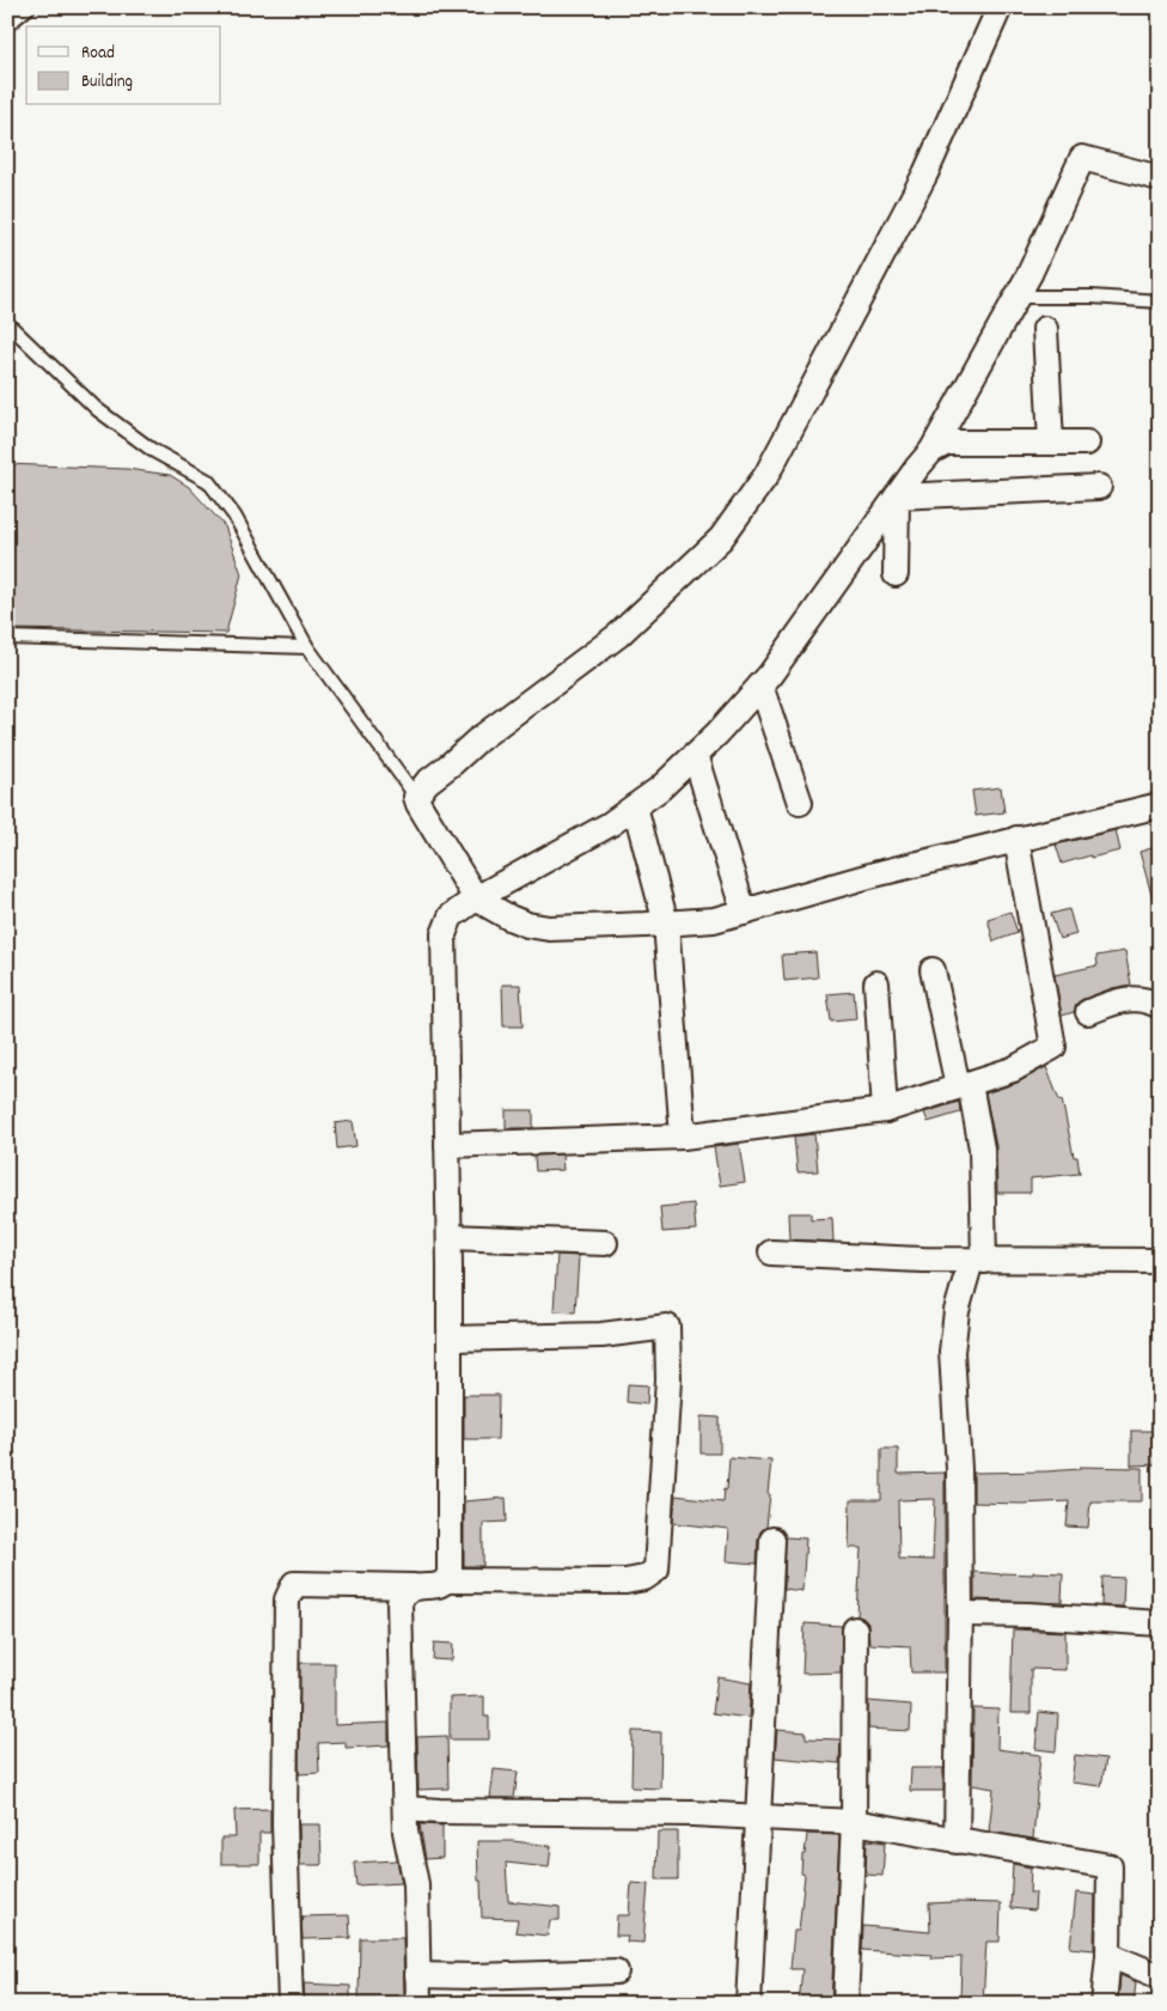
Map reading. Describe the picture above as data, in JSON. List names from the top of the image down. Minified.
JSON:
{"legend":["Road","Building"]}
